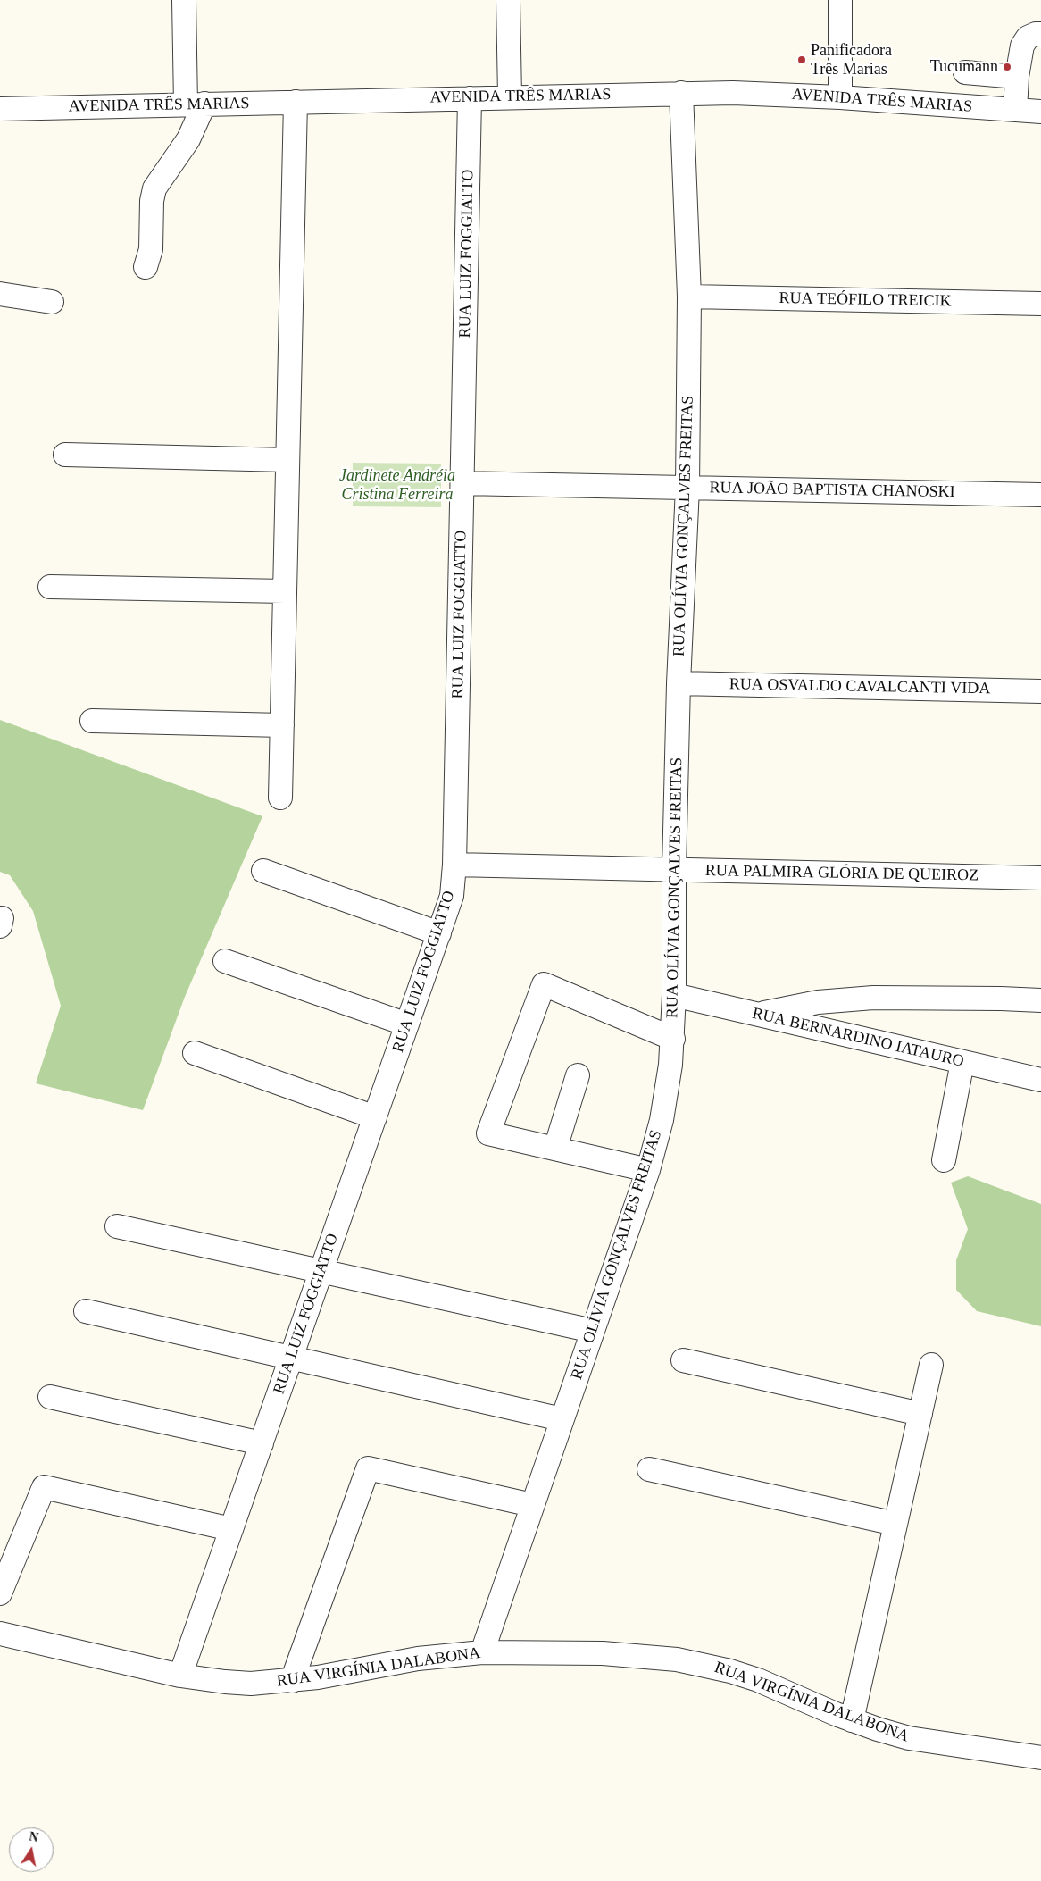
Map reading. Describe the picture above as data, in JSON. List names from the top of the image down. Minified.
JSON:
{"streets":{"street":["AVENIDA TRÊS MARIAS","RUA LUIZ FOGGIATTO","RUA TEÓFILO TREICIK","RUA JOÃO BAPTISTA CHANOSKI","RUA OLÍVIA GONÇALVES FREITAS","RUA OSVALDO CAVALCANTI VIDA","RUA PALMIRA GLÓRIA DE QUEIROZ","RUA BERNARDINO IATAURO","RUA VIRGÍNIA DALABONA"]},"crossings":[["AVENIDA TRÊS MARIAS","RUA LUIZ FOGGIATTO"],["AVENIDA TRÊS MARIAS","RUA OLÍVIA GONÇALVES FREITAS"],["RUA LUIZ FOGGIATTO","RUA JOÃO BAPTISTA CHANOSKI"],["RUA LUIZ FOGGIATTO","RUA PALMIRA GLÓRIA DE QUEIROZ"],["RUA LUIZ FOGGIATTO","RUA VIRGÍNIA DALABONA"],["RUA TEÓFILO TREICIK","RUA OLÍVIA GONÇALVES FREITAS"],["RUA JOÃO BAPTISTA CHANOSKI","RUA OLÍVIA GONÇALVES FREITAS"],["RUA OLÍVIA GONÇALVES FREITAS","RUA OSVALDO CAVALCANTI VIDA"],["RUA OLÍVIA GONÇALVES FREITAS","RUA PALMIRA GLÓRIA DE QUEIROZ"],["RUA OLÍVIA GONÇALVES FREITAS","RUA BERNARDINO IATAURO"],["RUA OLÍVIA GONÇALVES FREITAS","RUA VIRGÍNIA DALABONA"]],"parks":["Jardinete Andréia Cristina Ferreira"],"places":["Panificadora Três Marias","Tucumann"],"north":"top"}
